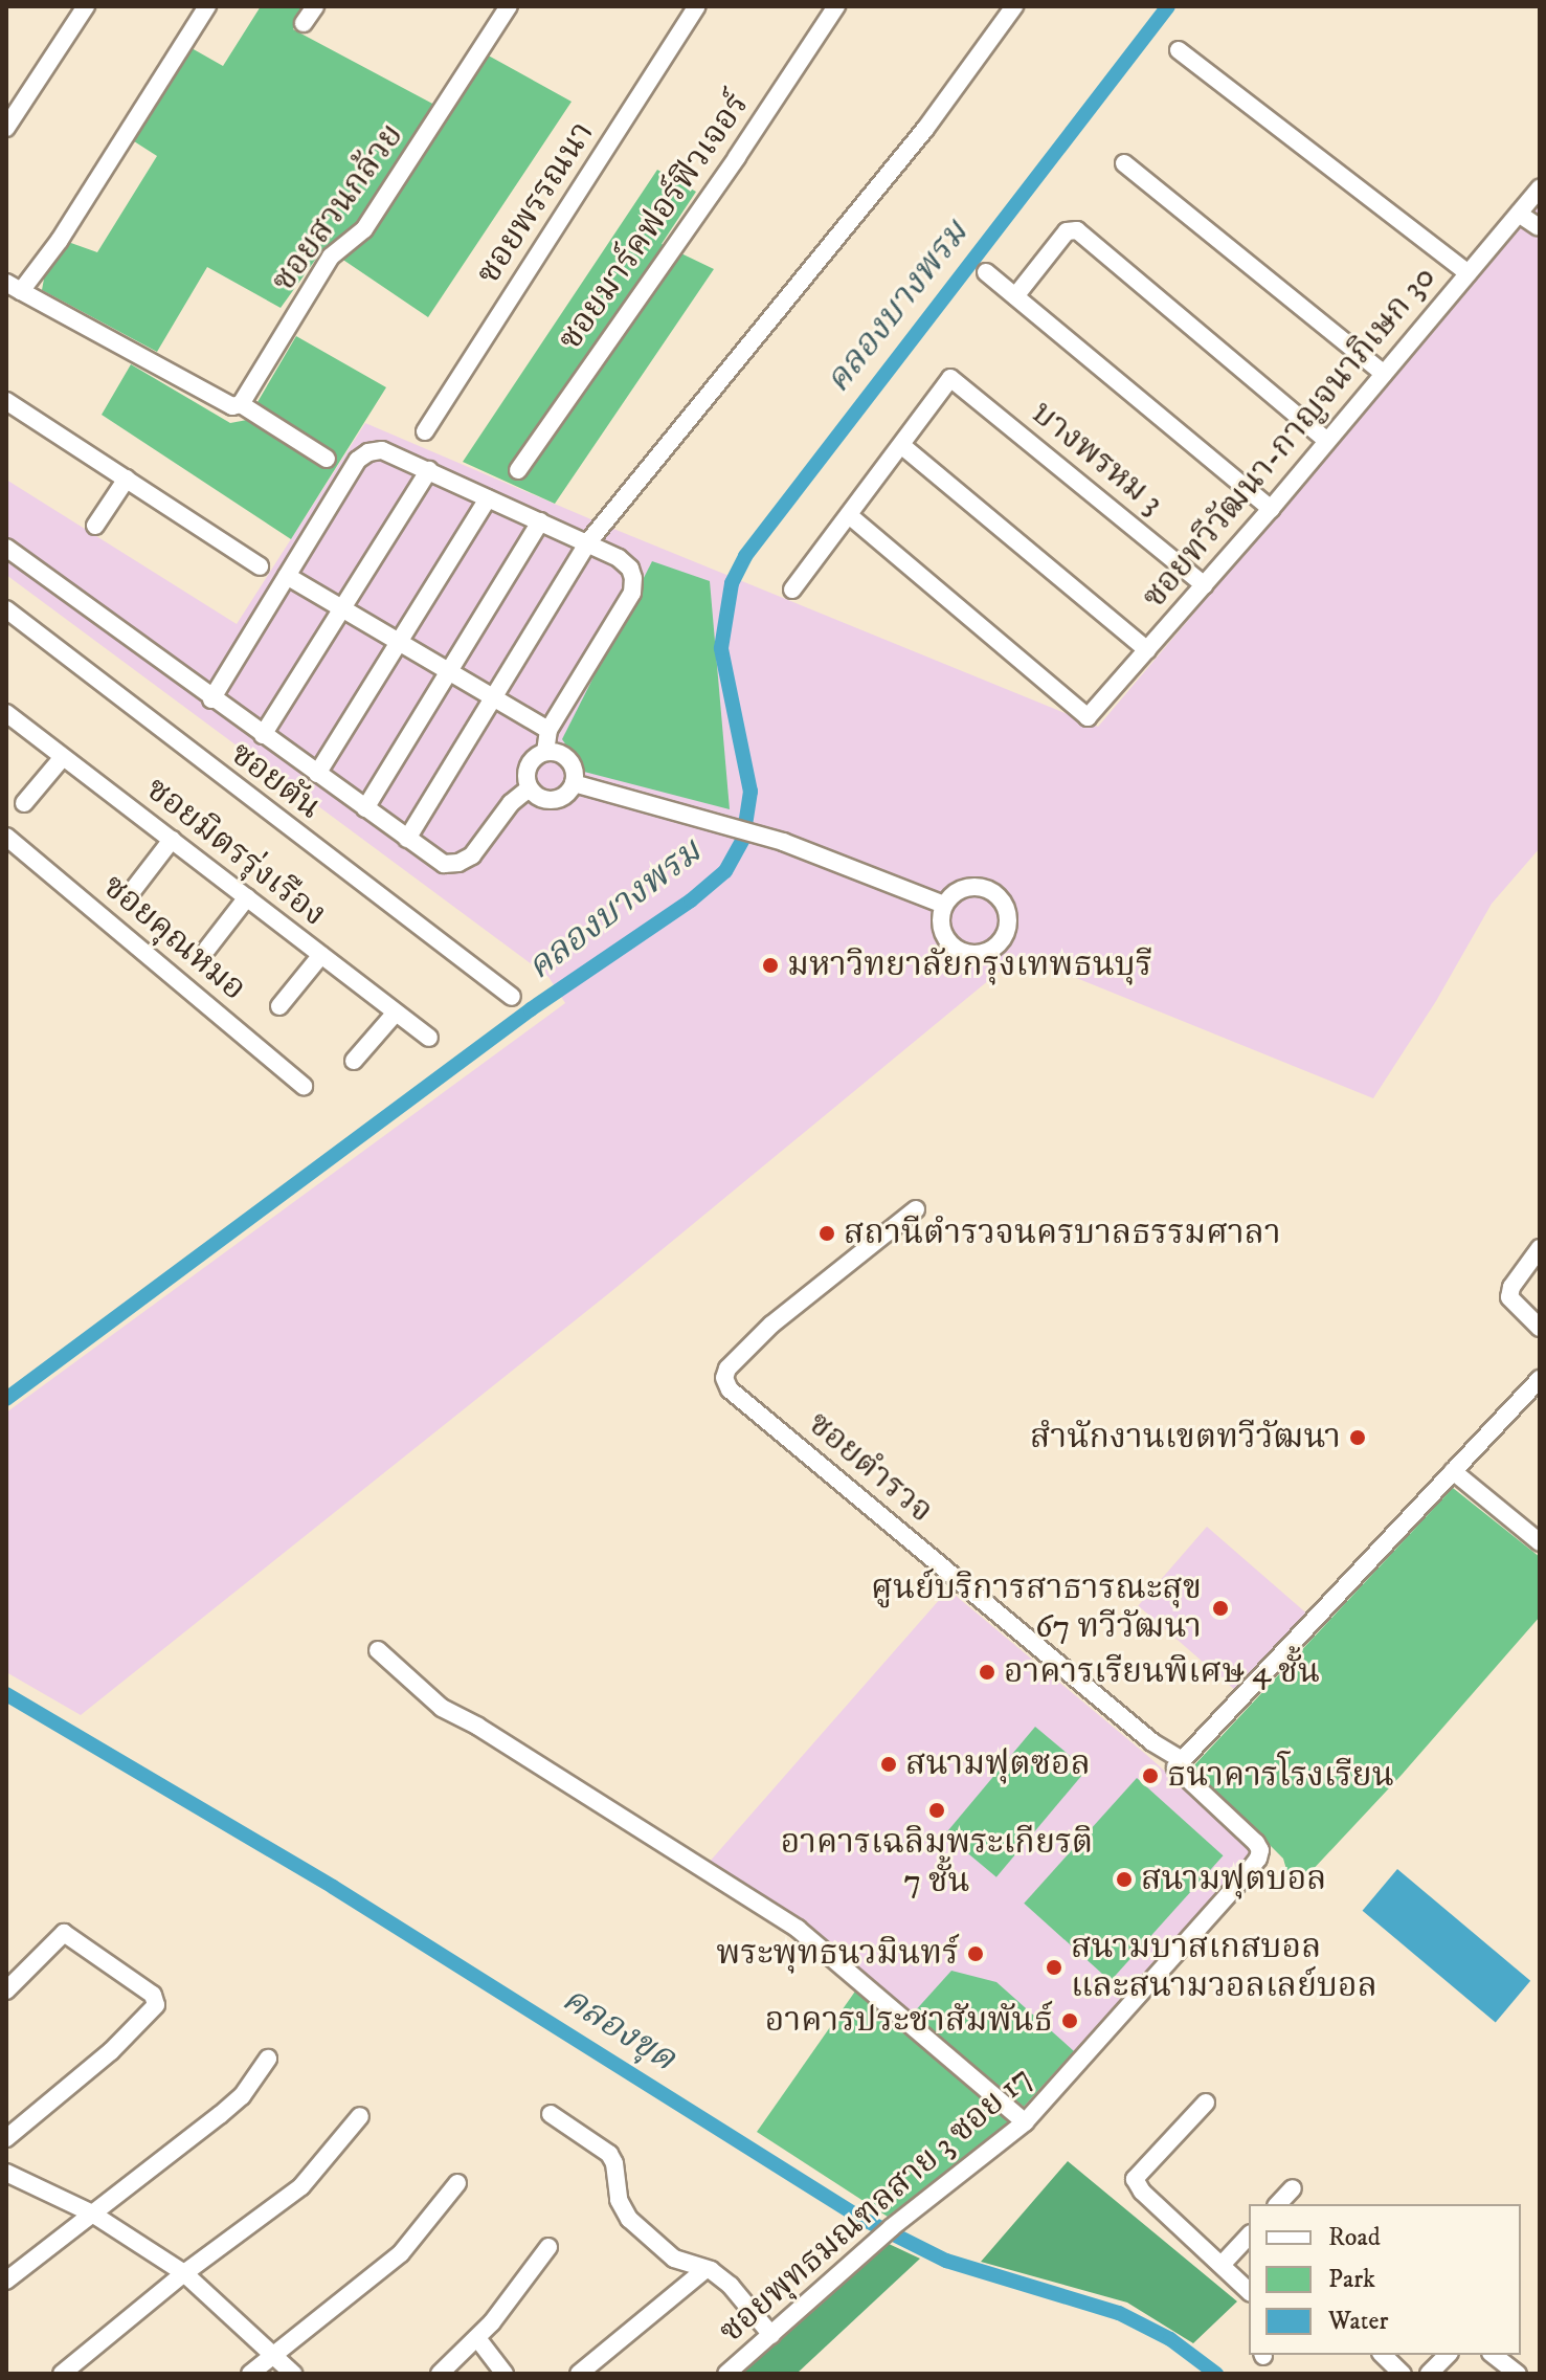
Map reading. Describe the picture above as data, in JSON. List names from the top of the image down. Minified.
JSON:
{"streets":{"street":["ซอยพรรณนา","ซอยสวนกล้วย","ซอยมาร์คฟอร์ฟิวเจอร์","ซอยทวีวัฒนา-กาญจนาภิเษก 30","บางพรหม 3","ซอยตัน","ซอยมิตรรุ่งเรือง","ซอยคุณหมอ","ซอยตำรวจ","ซอยพุทธมณฑลสาย 3 ซอย 17"]},"crossings":[["ซอยทวีวัฒนา-กาญจนาภิเษก 30","บางพรหม 3"],["ซอยตำรวจ","ซอยพุทธมณฑลสาย 3 ซอย 17"]],"water":["คลองบางพรม","คลองขุด"],"places":["มหาวิทยาลัยกรุงเทพธนบุรี","สถานีตำรวจนครบาลธรรมศาลา","สำนักงานเขตทวีวัฒนา","ศูนย์บริการสาธารณะสุข 67 ทวีวัฒนา","อาคารเรียนพิเศษ 4 ชั้น","สนามฟุตซอล","ธนาคารโรงเรียน","อาคารเฉลิมพระเกียรติ 7 ชั้น","สนามฟุตบอล","พระพุทธนวมินทร์","สนามบาสเกสบอล และสนามวอลเลย์บอล","อาคารประชาสัมพันธ์"],"legend":["Road","Park","Water"]}
